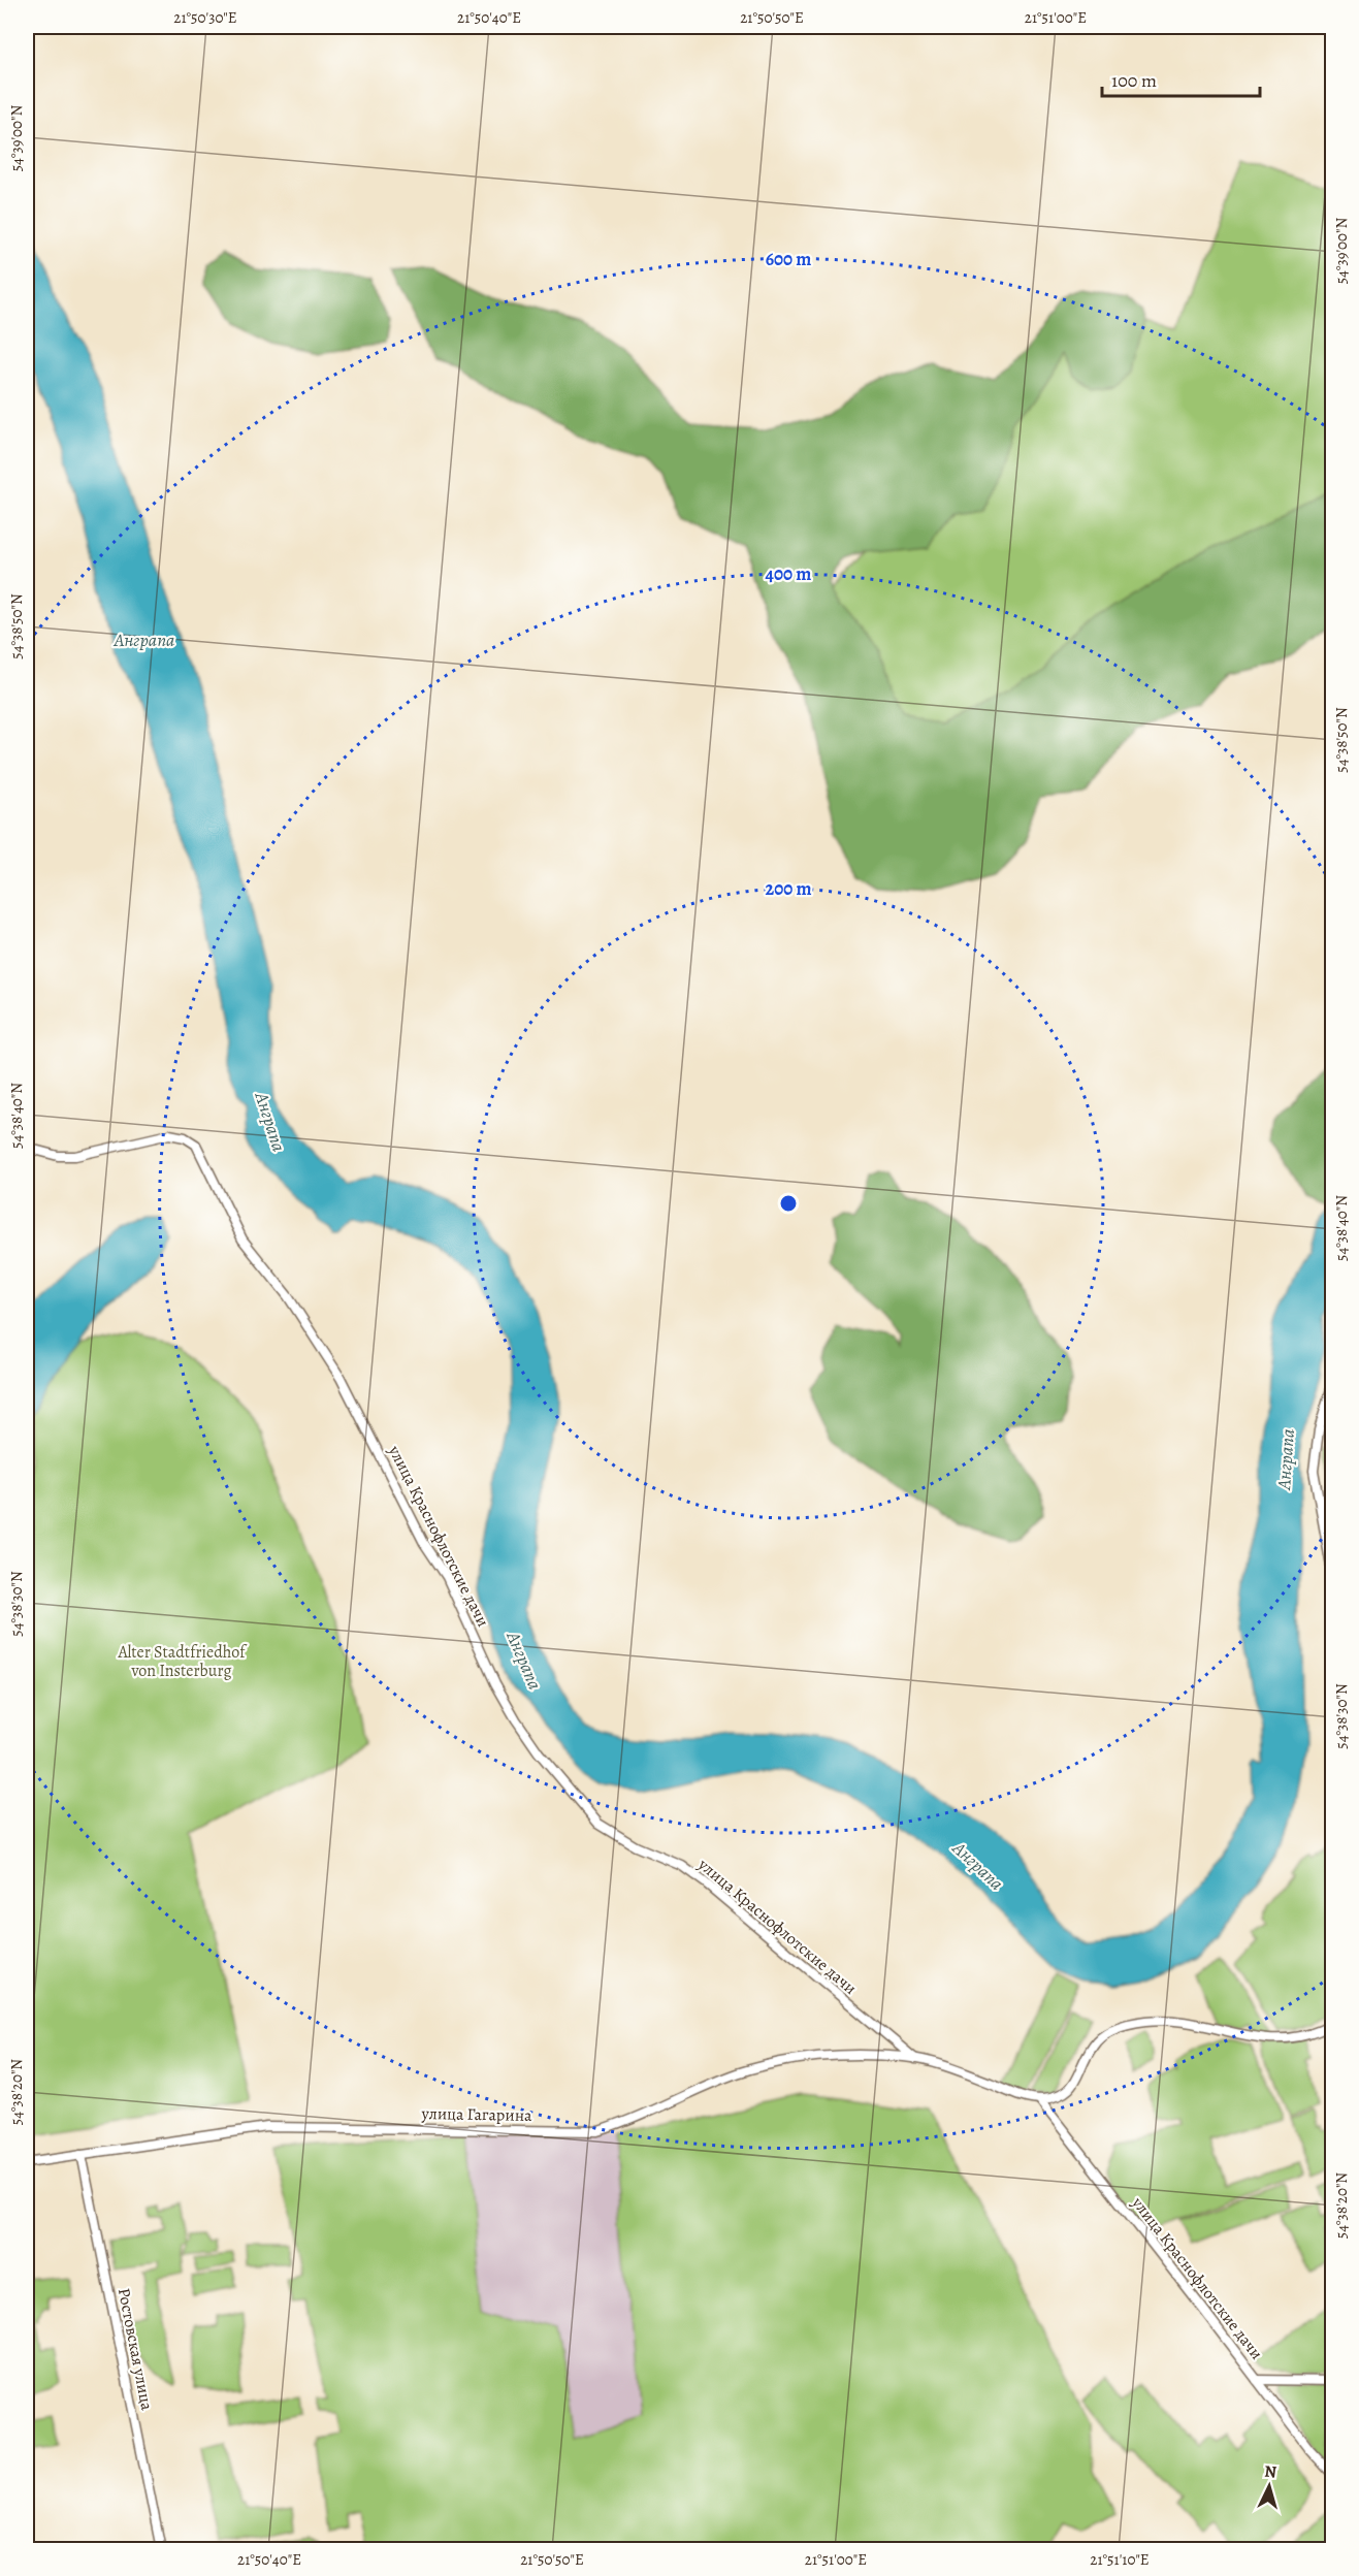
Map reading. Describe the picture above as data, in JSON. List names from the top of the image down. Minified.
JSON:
{"streets":{"street":["улица Краснофлотские дачи","улица Гагарина","Ростовская улица"]},"crossings":[["улица Краснофлотские дачи","улица Гагарина"],["улица Гагарина","Ростовская улица"]],"water":["Анграпа"],"parks":["Alter Stadtfriedhof von Insterburg"],"scale_bar":"100 m","north":"top","coordinates":["21°50'30\"E","21°50'40\"E","21°50'50\"E","21°51'00\"E","54°39'00\"N","54°38'50\"N","54°38'40\"N","54°38'30\"N","54°38'20\"N","21°51'10\"E"],"rings":["600 m","400 m","200 m"]}
